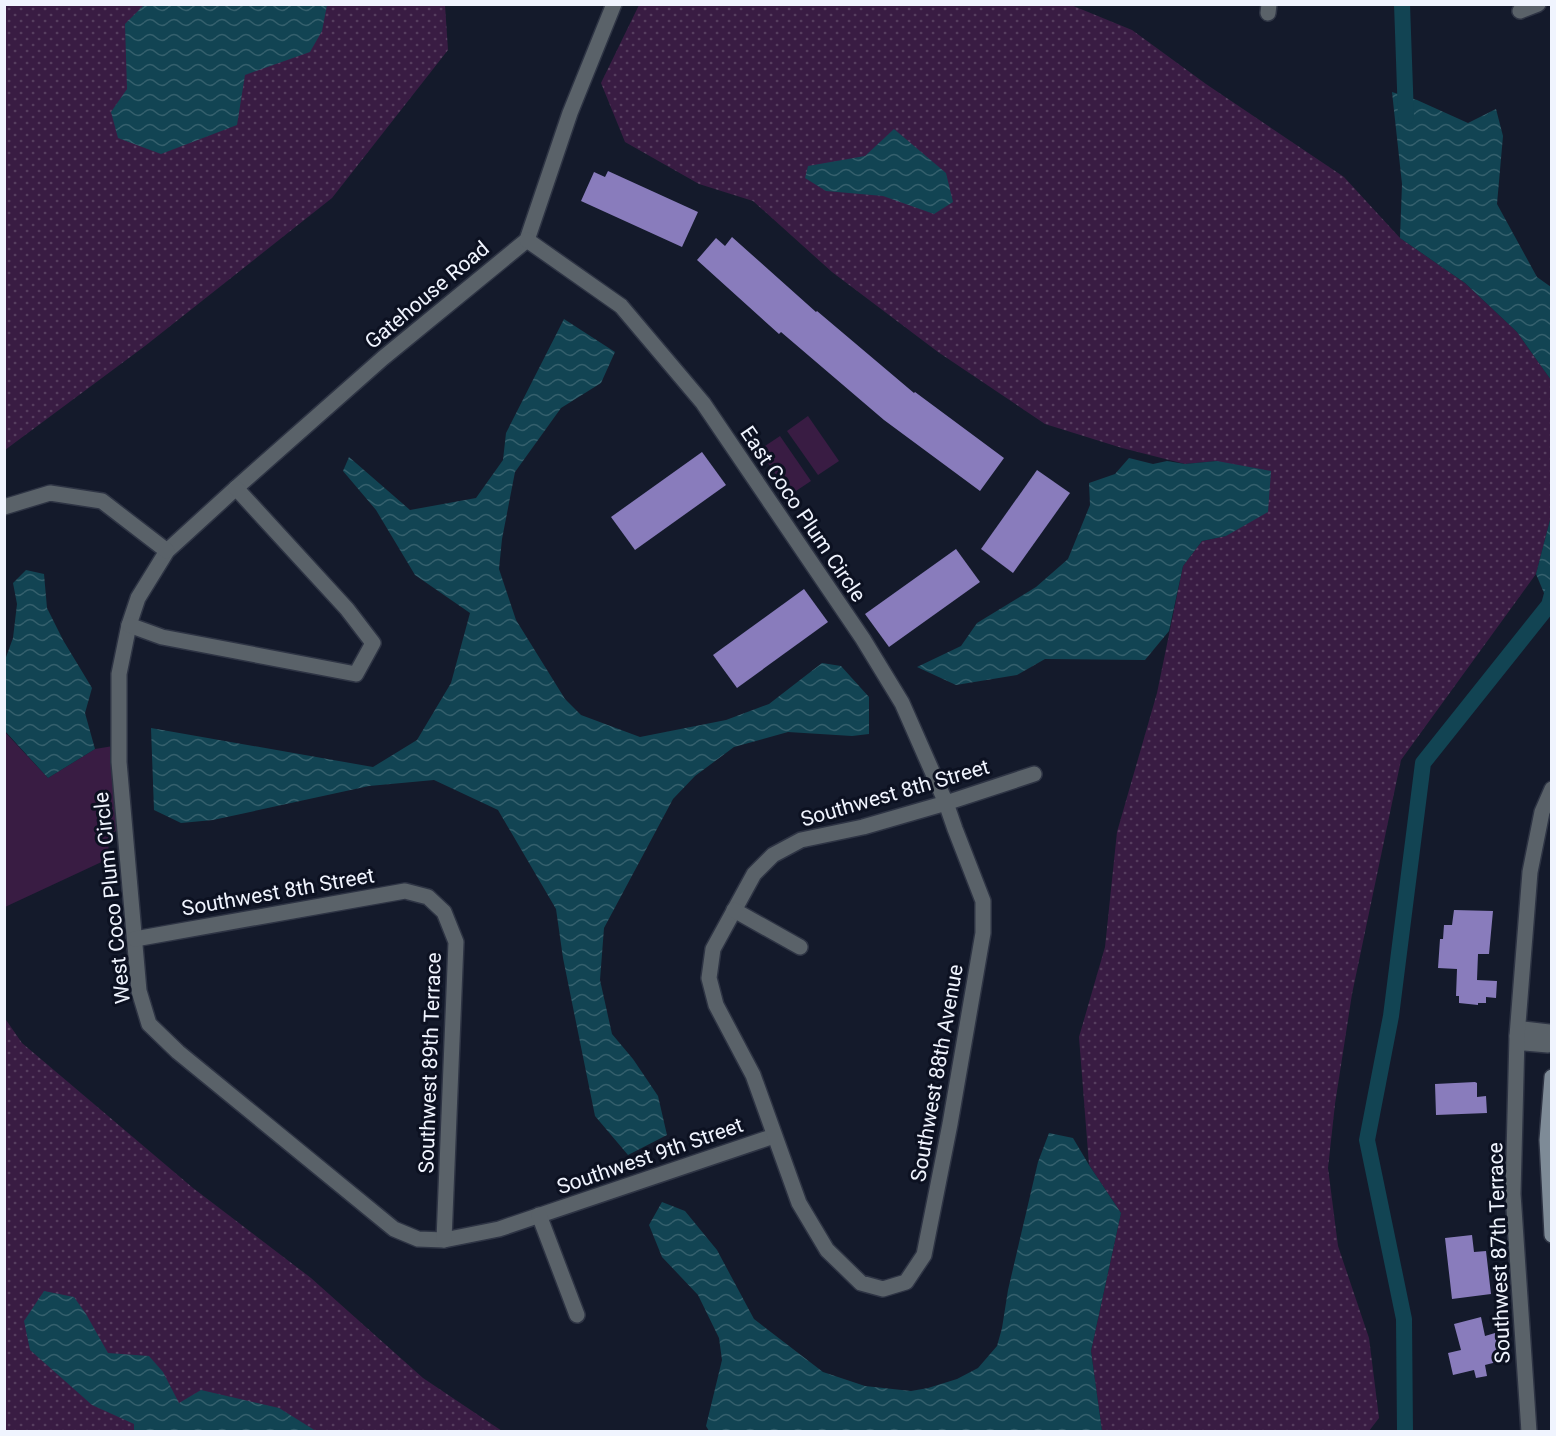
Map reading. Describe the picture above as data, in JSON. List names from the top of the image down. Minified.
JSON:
{"streets":{"street":["Gatehouse Road","East Coco Plum Circle","Southwest 8th Street","West Coco Plum Circle","Southwest 89th Terrace","Southwest 88th Avenue","Southwest 9th Street","Southwest 87th Terrace"]},"crossings":[["Gatehouse Road","East Coco Plum Circle"],["Gatehouse Road","West Coco Plum Circle"],["East Coco Plum Circle","Southwest 8th Street"],["East Coco Plum Circle","Southwest 88th Avenue"],["Southwest 8th Street","West Coco Plum Circle"],["Southwest 8th Street","Southwest 89th Terrace"],["Southwest 8th Street","Southwest 88th Avenue"],["Southwest 8th Street","Southwest 9th Street"],["West Coco Plum Circle","Southwest 89th Terrace"],["West Coco Plum Circle","Southwest 9th Street"],["Southwest 88th Avenue","Southwest 9th Street"]]}
